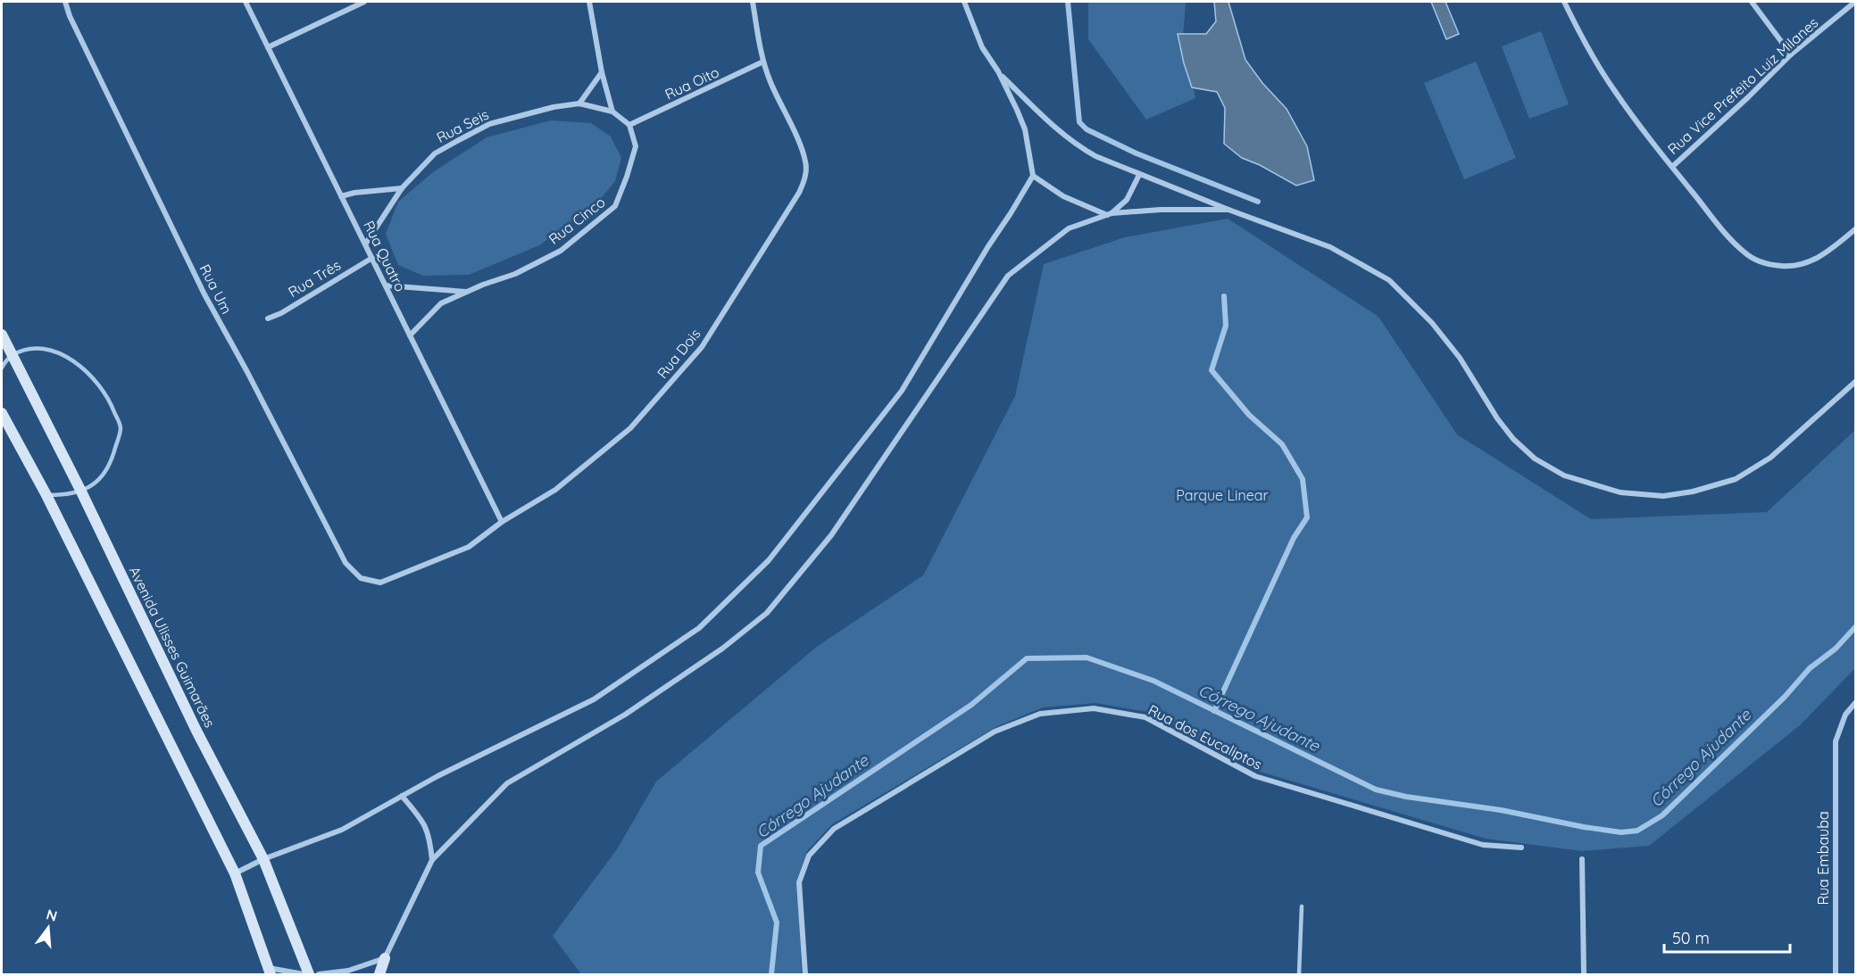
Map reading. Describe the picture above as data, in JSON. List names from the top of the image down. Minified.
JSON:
{"streets":{"street":["Rua Oito","Rua Vice Prefeito Luiz Milanes","Rua Seis","Rua Cinco","Rua Quatro","Rua Três","Rua Um","Rua Dois","Avenida Ulisses Guimarães","Rua dos Eucaliptos","Rua Embauba"]},"crossings":[["Rua Oito","Rua Cinco"],["Rua Oito","Rua Dois"],["Rua Seis","Rua Quatro"],["Rua Cinco","Rua Quatro"],["Rua Quatro","Rua Três"],["Rua Quatro","Rua Dois"],["Rua Um","Rua Dois"]],"water":["Córrego Ajudante"],"parks":["Parque Linear"],"scale_bar":"50 m","north":"top"}
